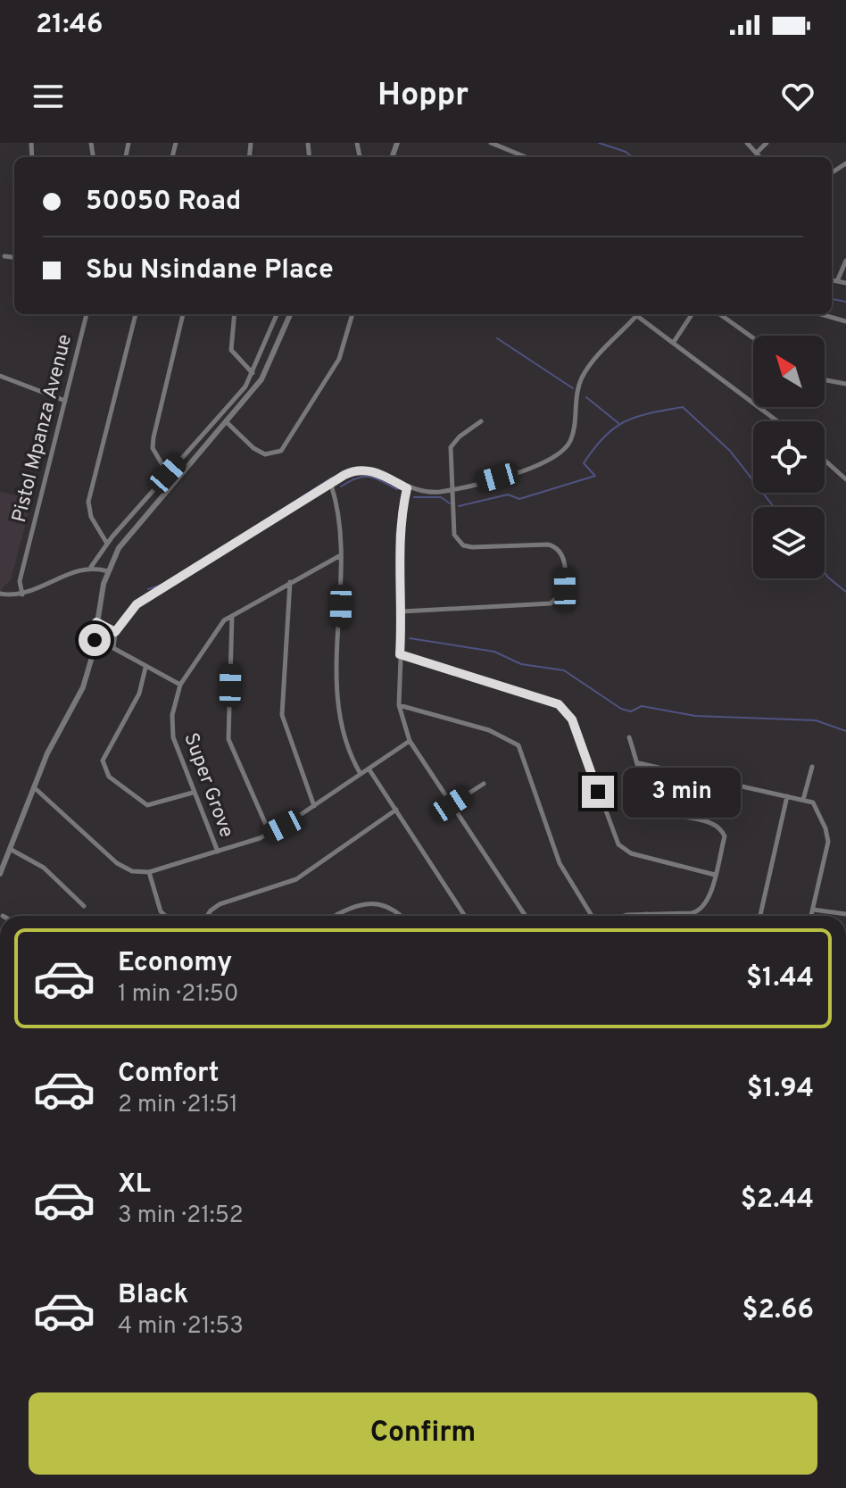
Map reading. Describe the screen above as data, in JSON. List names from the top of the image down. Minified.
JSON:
{"streets":{"street":["Pistol Mpanza Avenue","Super Grove"]},"north":"top left","page":{"status":"21:46","header":"Hoppr","banner":["50050 Road","Sbu Nsindane Place"],"bubble":"3 min","list":[{"name":"Economy","note":"1 min · 21:50","value":"$1.44"},{"name":"Comfort","note":"2 min · 21:51","value":"$1.94"},{"name":"XL","note":"3 min · 21:52","value":"$2.44"},{"name":"Black","note":"4 min · 21:53","value":"$2.66"}],"buttons":"Confirm"}}
